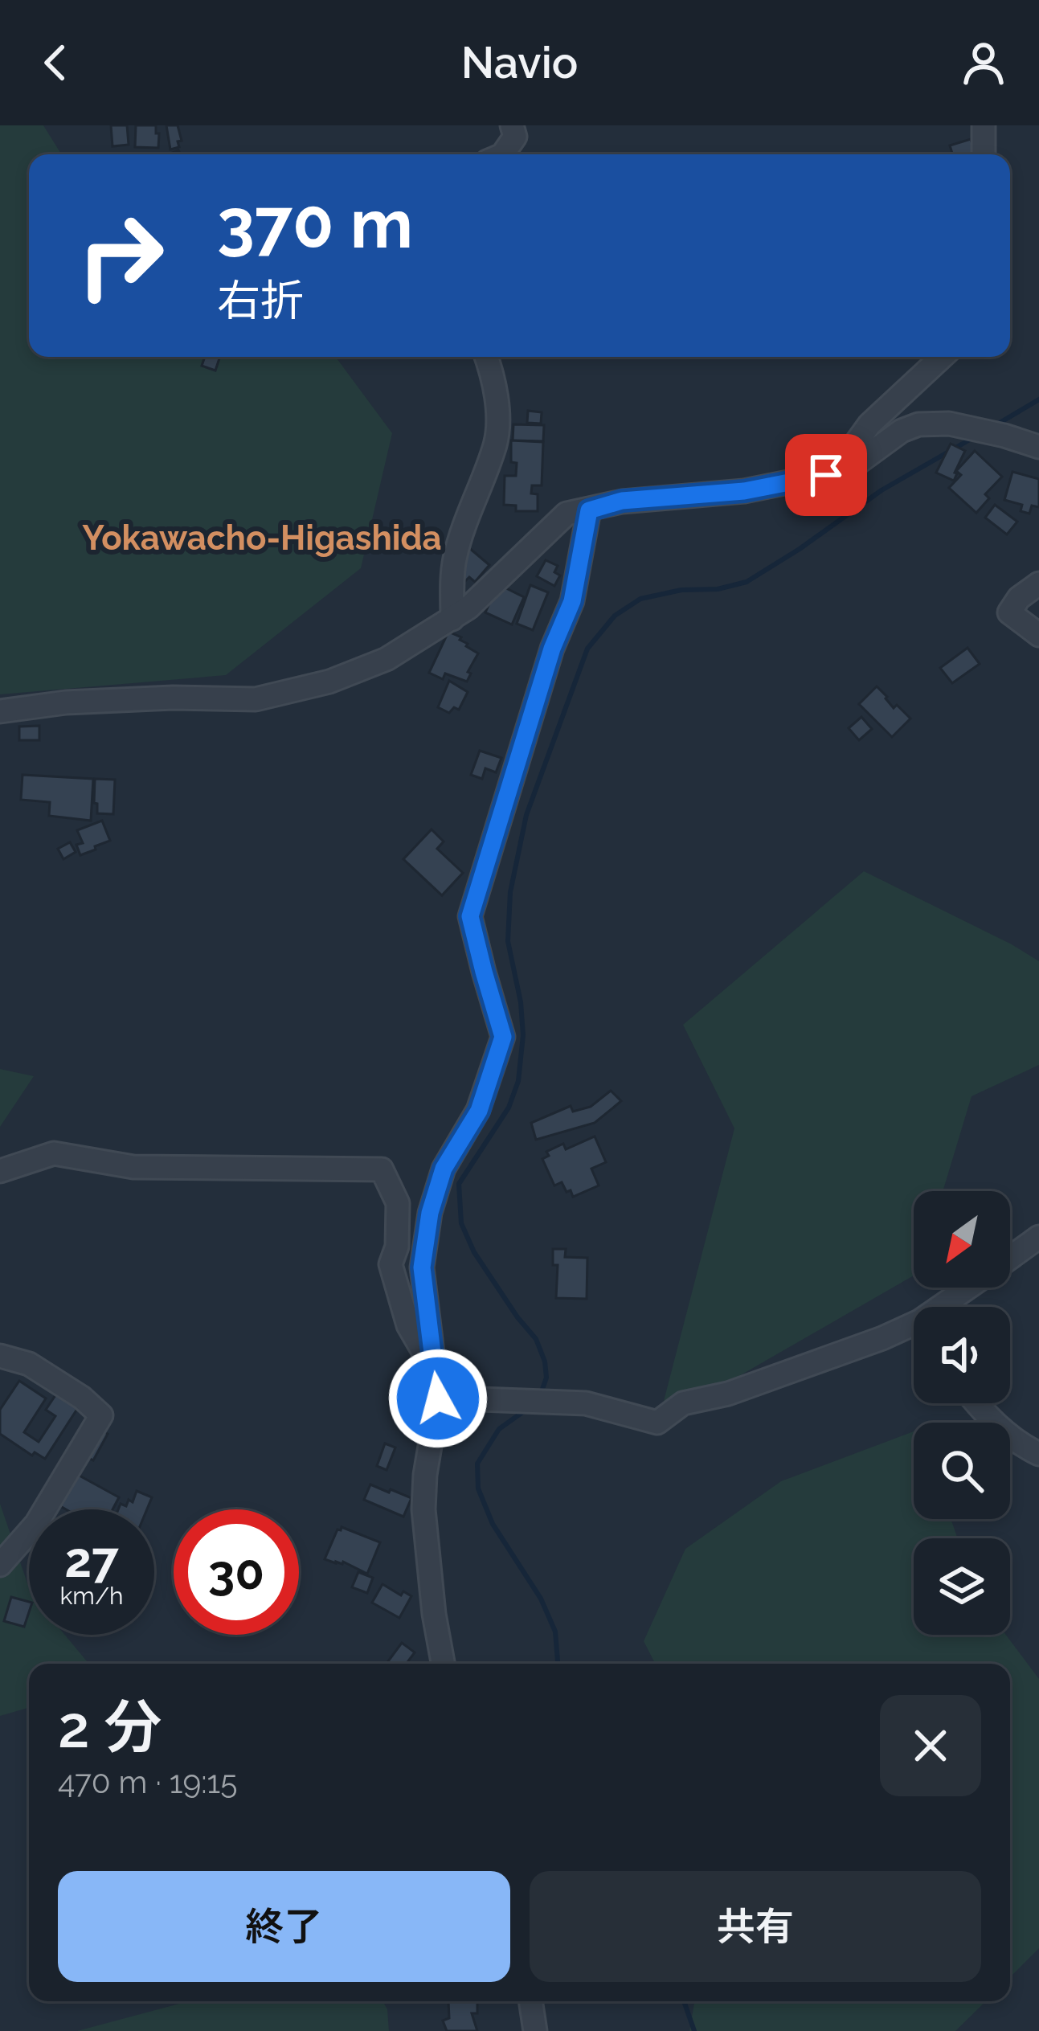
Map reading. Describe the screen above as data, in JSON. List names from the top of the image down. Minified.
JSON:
{"districts":["Yokawacho-Higashida"],"north":"bottom left","page":{"header":"Navio","turn":["370 m","右折"],"speed":"27 km/h","limit":"30","heading":["2 分","470 m · 19:15"],"buttons":["終了","共有"]}}
